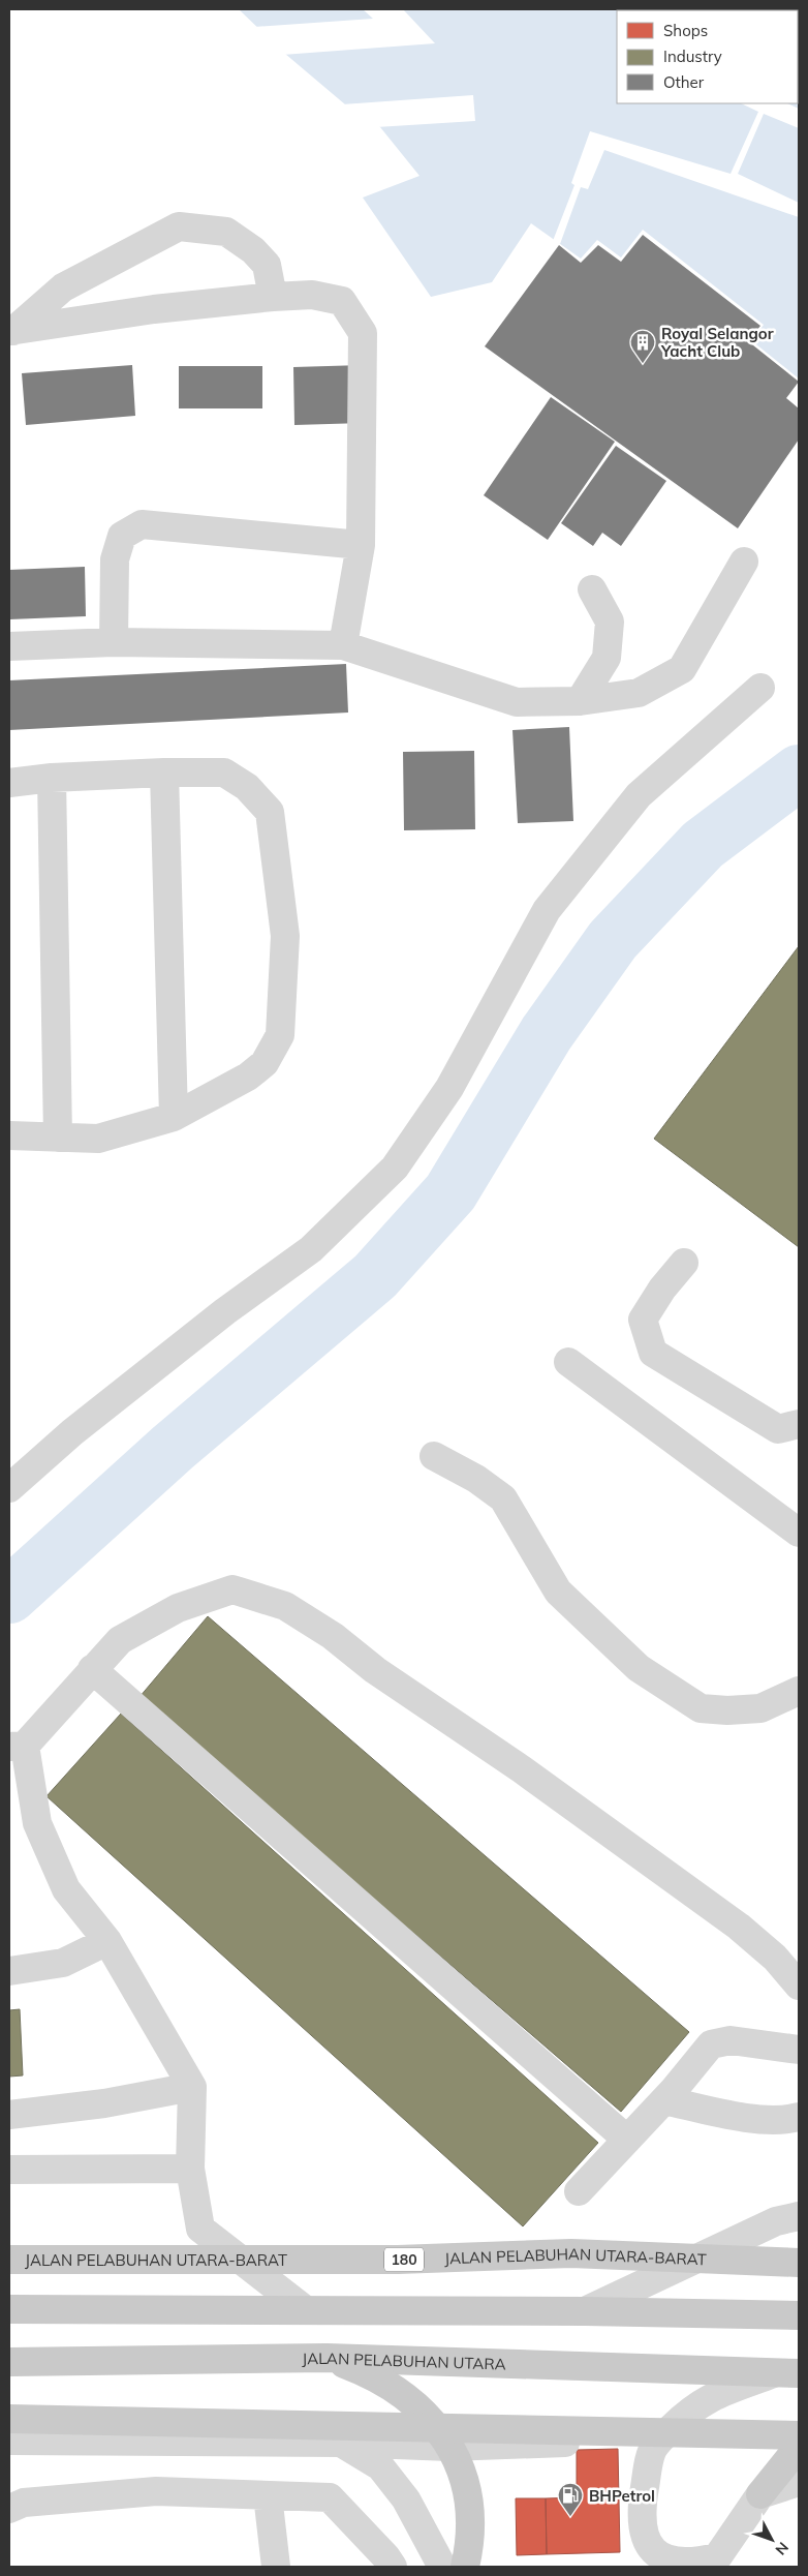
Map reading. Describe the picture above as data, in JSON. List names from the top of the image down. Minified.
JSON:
{"streets":{"main road":["JALAN PELABUHAN UTARA-BARAT","180","JALAN PELABUHAN UTARA"]},"places":{"building":["Royal Selangor Yacht Club"],"fuel station":["BHPetrol"]},"legend":["Shops","Industry","Other"],"north":"bottom right"}
